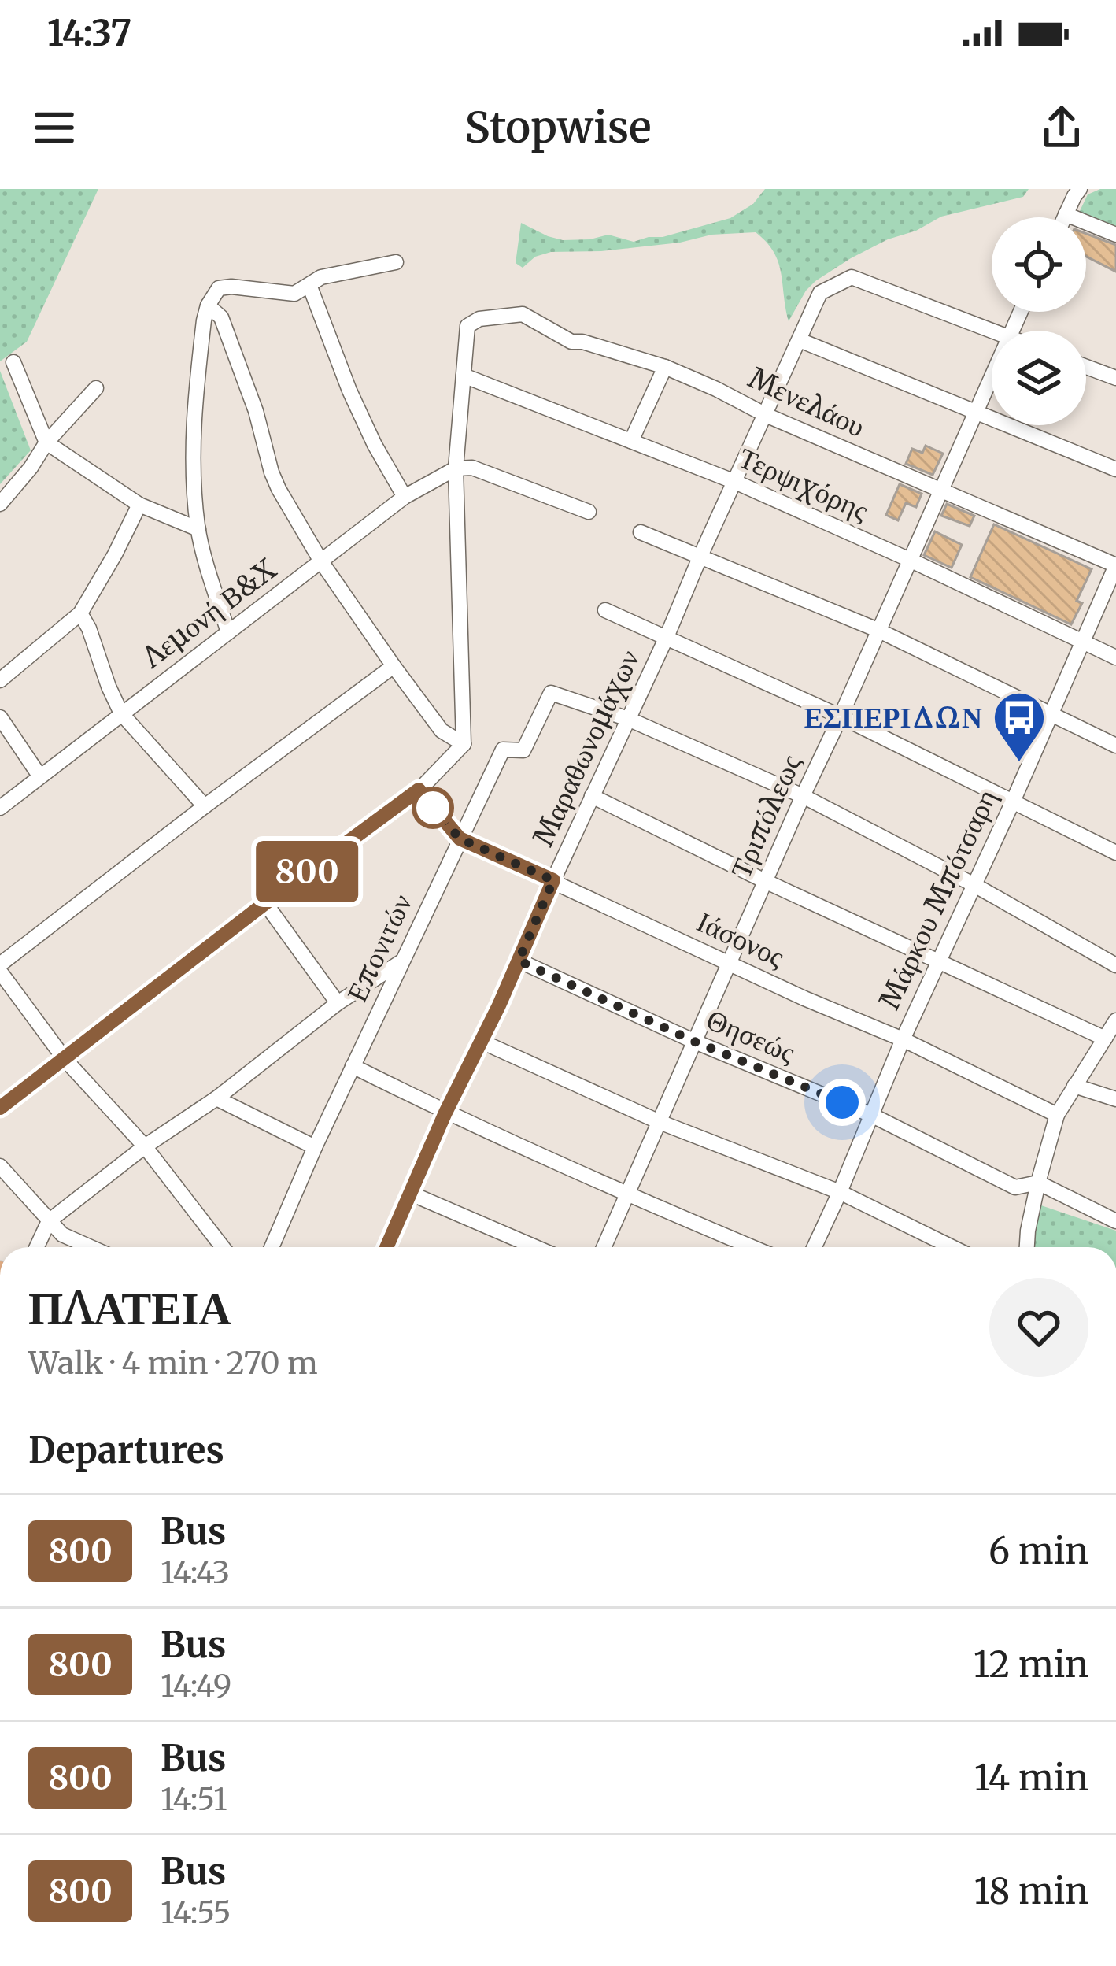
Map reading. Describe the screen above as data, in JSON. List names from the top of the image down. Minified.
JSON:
{"streets":{"street":["Μενελάου","Τερψιχόρης","Λεμονή Β&Χ","Μαραθωνομάχων","Τριπόλεως","Μάρκου Μπότσαρη","Ιάσονος","Επονιτών","Θησεώς"]},"crossings":[["Μενελάου","Τερψιχόρης"],["Μενελάου","Μαραθωνομάχων"],["Μενελάου","Τριπόλεως"],["Μενελάου","Μάρκου Μπότσαρη"],["Τερψιχόρης","Μαραθωνομάχων"],["Τερψιχόρης","Τριπόλεως"],["Τερψιχόρης","Μάρκου Μπότσαρη"],["Μαραθωνομάχων","Ιάσονος"],["Μαραθωνομάχων","Επονιτών"],["Μαραθωνομάχων","Θησεώς"],["Τριπόλεως","Ιάσονος"],["Τριπόλεως","Θησεώς"],["Μάρκου Μπότσαρη","Ιάσονος"],["Μάρκου Μπότσαρη","Θησεώς"],["Ιάσονος","Επονιτών"]],"places":{"bus stop":["ΕΣΠΕΡΙΔΩΝ"]},"lines":["bus line 800"],"page":{"status":"14:37","header":"Stopwise","on_map":"800","heading":[["ΠΛΑΤΕΙΑ","Walk · 4 min · 270 m"],"Departures"],"list":[{"mark":"800","name":"Bus","note":"14:43","value":"6 min"},{"mark":"800","name":"Bus","note":"14:49","value":"12 min"},{"mark":"800","name":"Bus","note":"14:51","value":"14 min"},{"mark":"800","name":"Bus","note":"14:55","value":"18 min"}]}}
